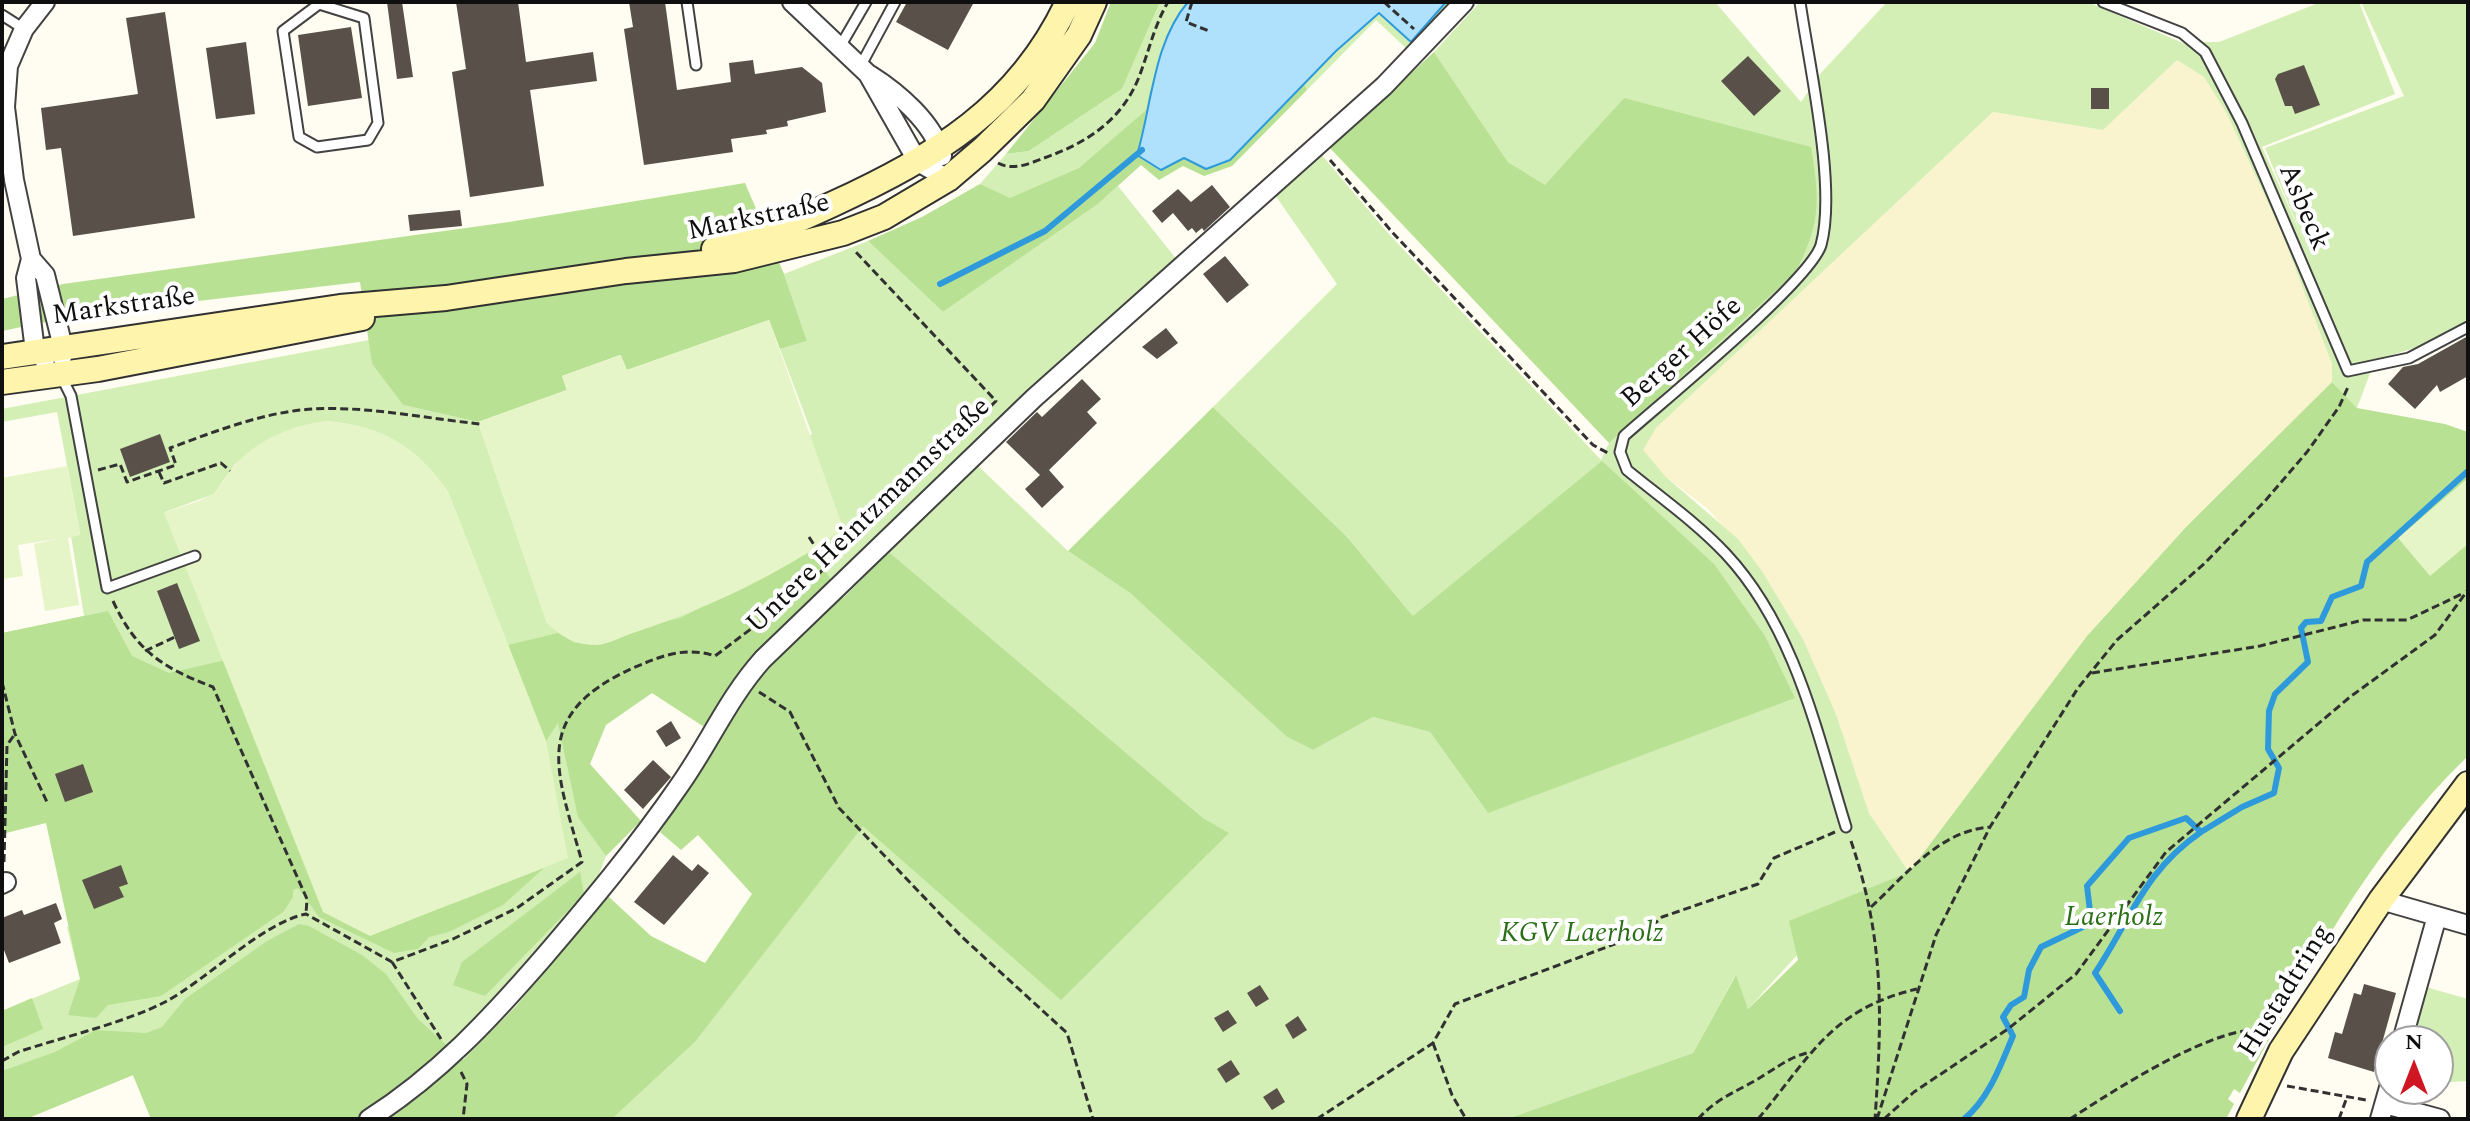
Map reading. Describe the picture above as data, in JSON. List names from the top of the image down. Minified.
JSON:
{"streets":{"main road":["Markstraße","Hustadtring"],"street":["Untere Heintzmannstraße"],"lane":["Asbeck","Berger Höfe"]},"parks":["Laerholz","KGV Laerholz"],"north":"top"}
